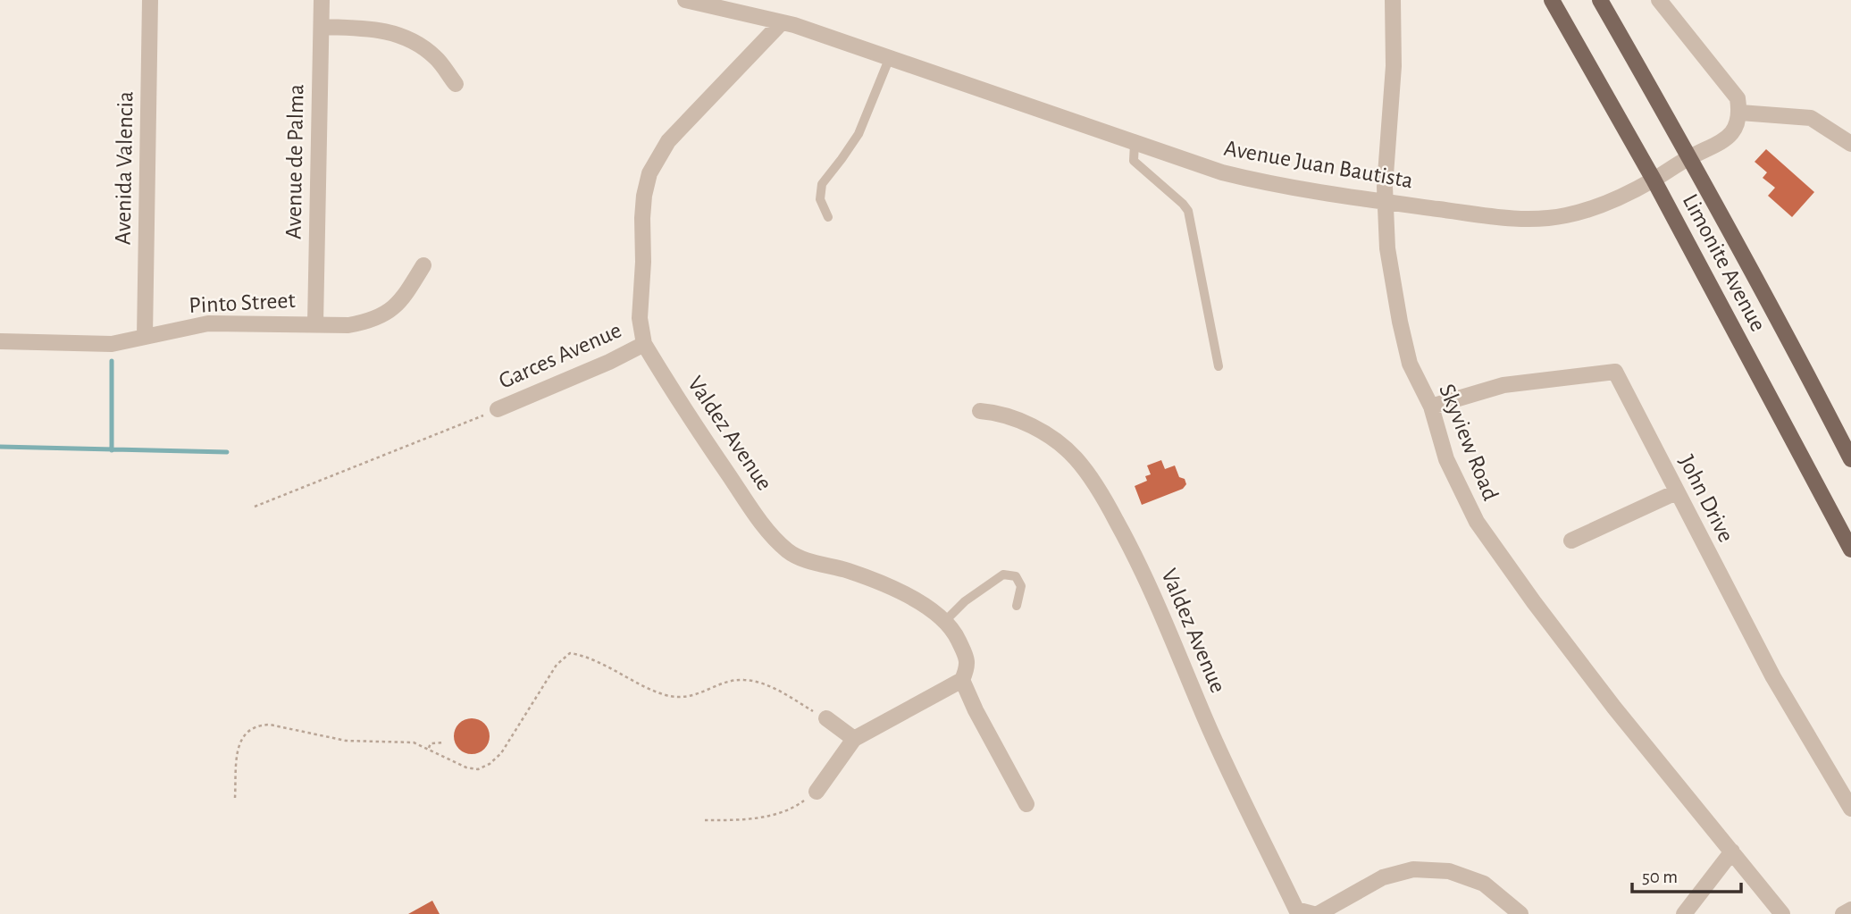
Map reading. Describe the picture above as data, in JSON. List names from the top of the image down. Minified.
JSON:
{"streets":{"main road":["Limonite Avenue"],"street":["Avenue de Palma","Avenue Juan Bautista","Avenida Valencia","Pinto Street","Garces Avenue","Valdez Avenue","Skyview Road","John Drive"]},"crossings":[["Avenue de Palma","Pinto Street"],["Avenue Juan Bautista","Limonite Avenue"],["Avenue Juan Bautista","Garces Avenue"],["Avenue Juan Bautista","Skyview Road"],["Avenida Valencia","Pinto Street"],["Garces Avenue","Valdez Avenue"],["Skyview Road","John Drive"]],"scale_bar":"50 m"}
